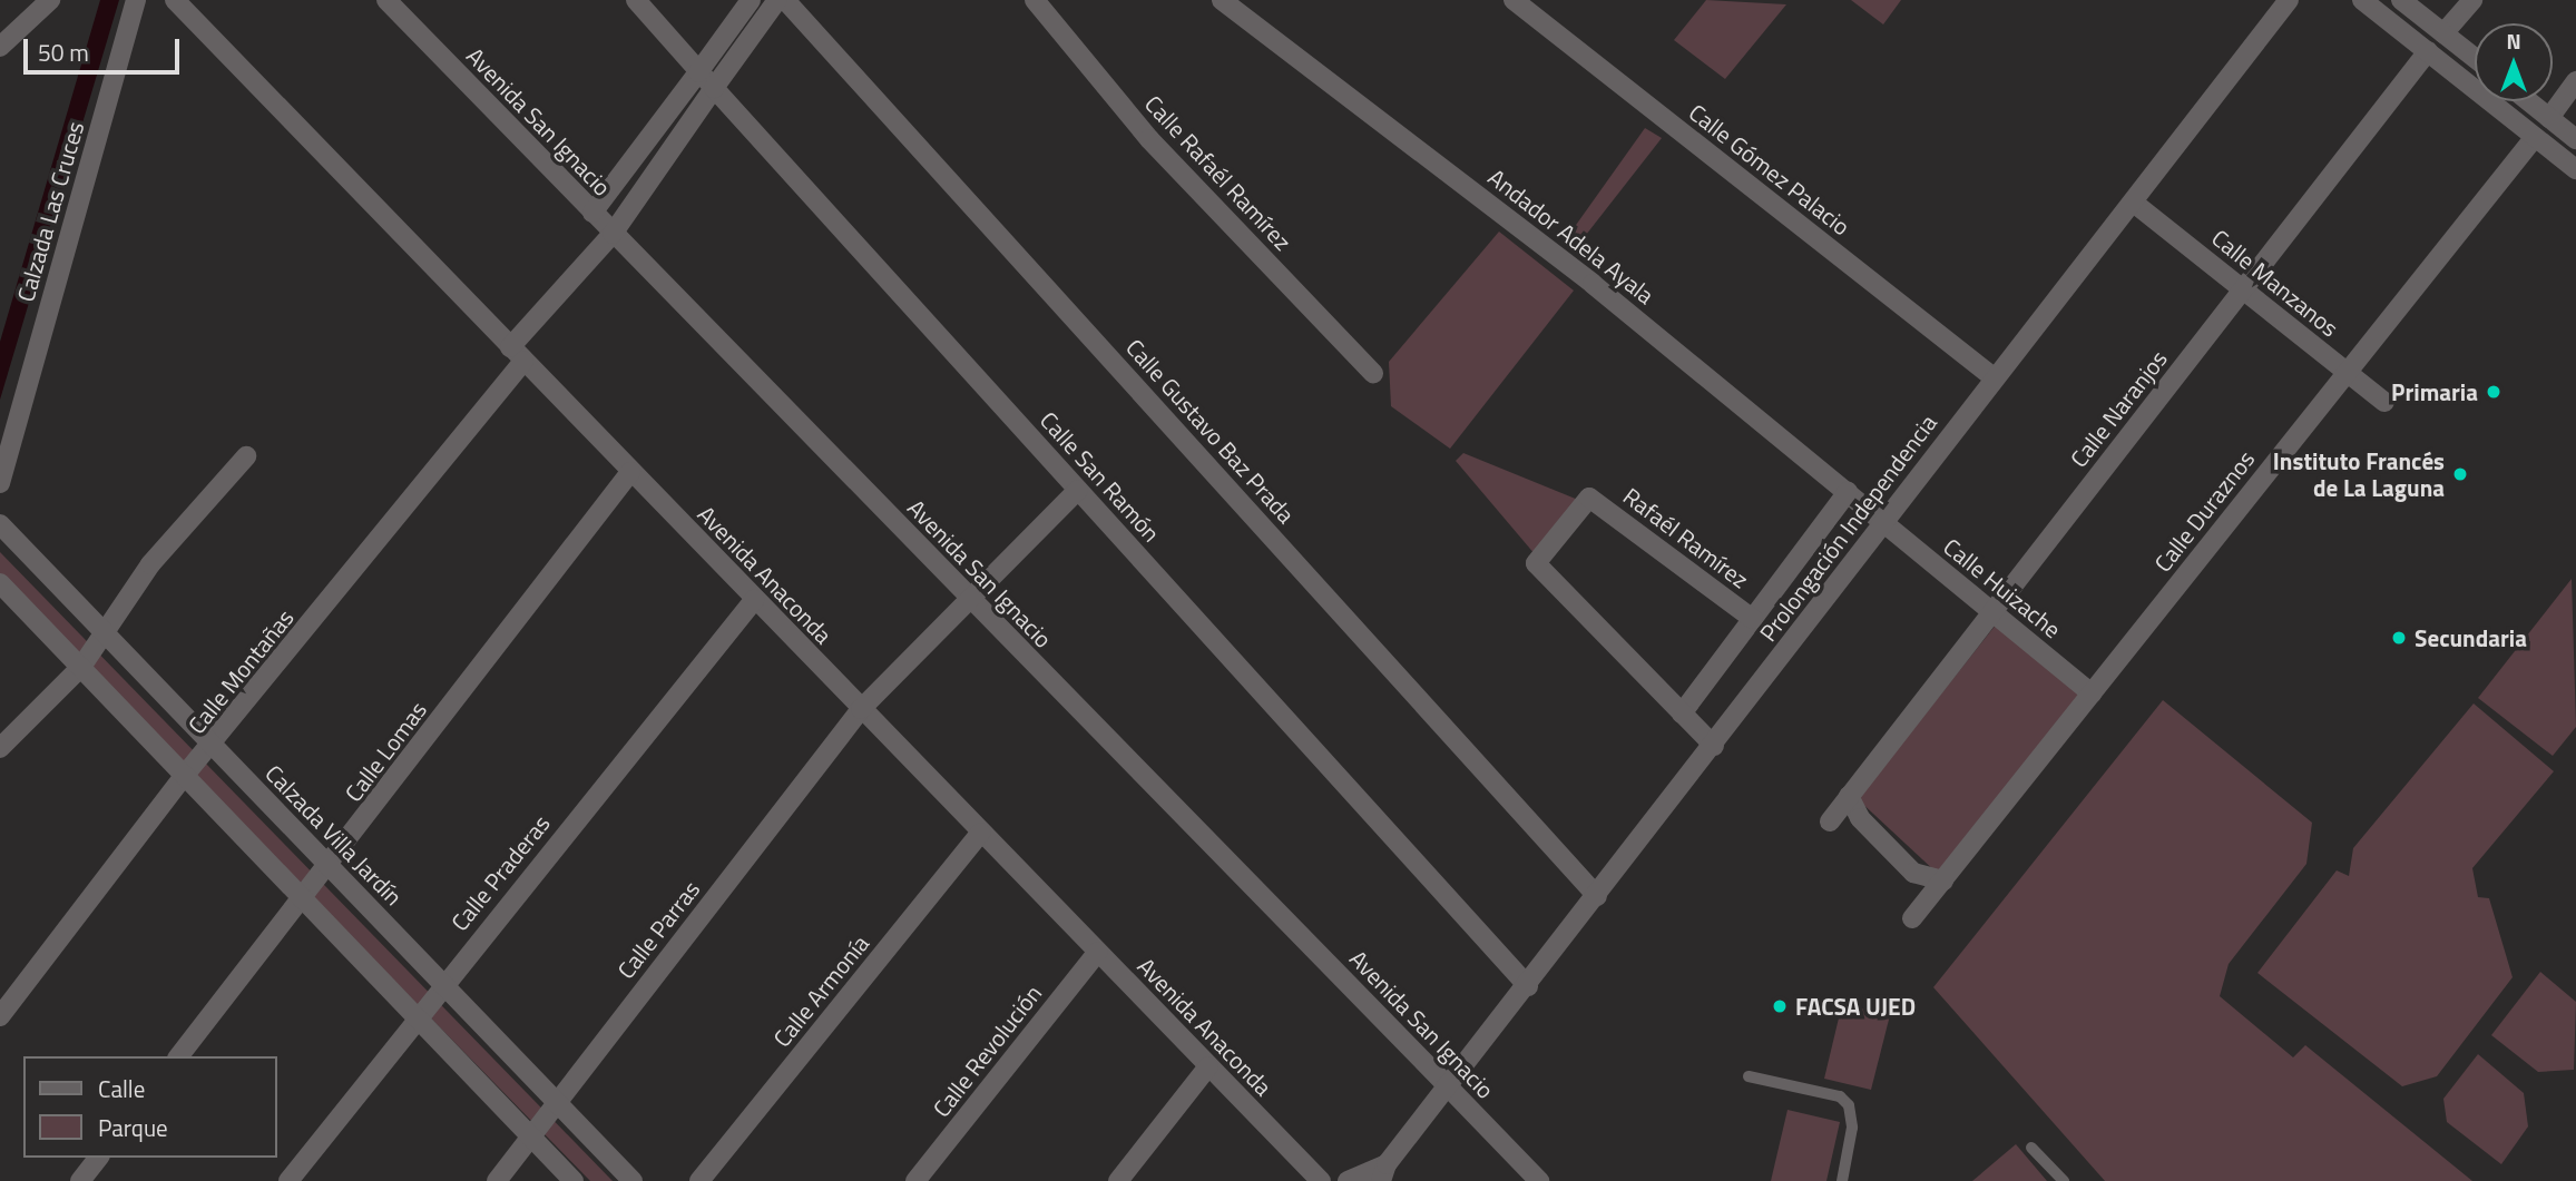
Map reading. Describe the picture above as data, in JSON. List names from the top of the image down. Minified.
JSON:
{"streets":{"street":["Avenida San Ignacio","Calle Gómez Palacio","Calle Rafaél Ramírez","Calzada Las Cruces","Andador Adela Ayala","Calle Manzanos","Calle Naranjos","Calle Gustavo Baz Prada","Calle San Ramón","Calle Duraznos","Prolongación Independencia","Rafaél Ramírez","Avenida Anaconda","Calle Huizache","Calle Montañas","Calle Lomas","Calzada Villa Jardín","Calle Praderas","Calle Parras","Calle Armonía","Calle Revolución"]},"crossings":[["Avenida San Ignacio","Prolongación Independencia"],["Avenida San Ignacio","Calle Montañas"],["Avenida San Ignacio","Calle Parras"],["Calle Gómez Palacio","Prolongación Independencia"],["Andador Adela Ayala","Prolongación Independencia"],["Andador Adela Ayala","Calle Huizache"],["Calle Manzanos","Calle Naranjos"],["Calle Manzanos","Calle Duraznos"],["Calle Manzanos","Prolongación Independencia"],["Calle Naranjos","Calle Huizache"],["Calle Gustavo Baz Prada","Prolongación Independencia"],["Calle San Ramón","Prolongación Independencia"],["Calle San Ramón","Calle Montañas"],["Calle San Ramón","Calle Parras"],["Calle Duraznos","Calle Huizache"],["Prolongación Independencia","Calle Huizache"],["Avenida Anaconda","Calle Montañas"],["Avenida Anaconda","Calle Lomas"],["Avenida Anaconda","Calle Praderas"],["Avenida Anaconda","Calle Parras"],["Avenida Anaconda","Calle Armonía"],["Avenida Anaconda","Calle Revolución"],["Calle Montañas","Calzada Villa Jardín"],["Calle Lomas","Calzada Villa Jardín"],["Calzada Villa Jardín","Calle Praderas"],["Calzada Villa Jardín","Calle Parras"]],"places":["Primaria","Instituto Francés de La Laguna","Secundaria","FACSA UJED"],"legend":["Calle","Parque"],"scale_bar":"50 m","north":"top"}
